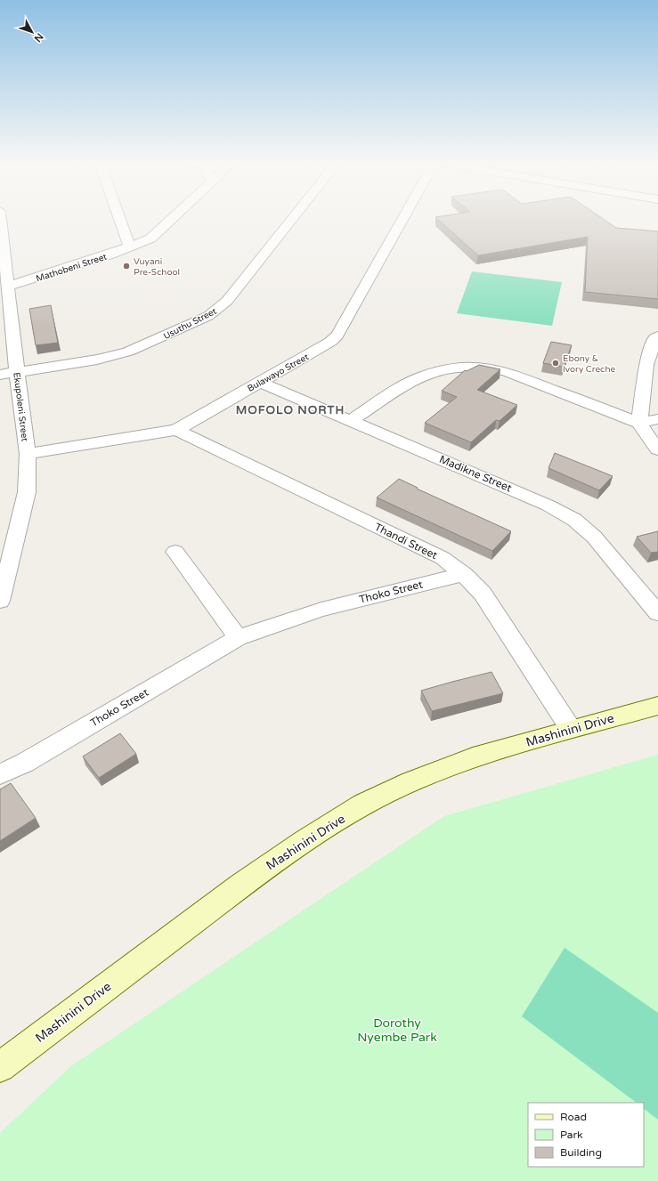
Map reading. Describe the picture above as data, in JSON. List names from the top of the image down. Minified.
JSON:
{"streets":{"street":["Mathobeni Street","Usuthu Street","Bulawayo Street","Ekupoleni Street","Madikne Street","Thandi Street","Thoko Street","Mashinini Drive"]},"crossings":[["Mathobeni Street","Ekupoleni Street"],["Usuthu Street","Ekupoleni Street"],["Bulawayo Street","Ekupoleni Street"],["Bulawayo Street","Madikne Street"],["Bulawayo Street","Thandi Street"],["Thandi Street","Thoko Street"],["Thandi Street","Mashinini Drive"]],"districts":["MOFOLO NORTH"],"parks":["Dorothy Nyembe Park"],"places":["Vuyani Pre-School","Ebony & Ivory Creche"],"legend":["Road","Park","Building"],"north":"bottom right"}
